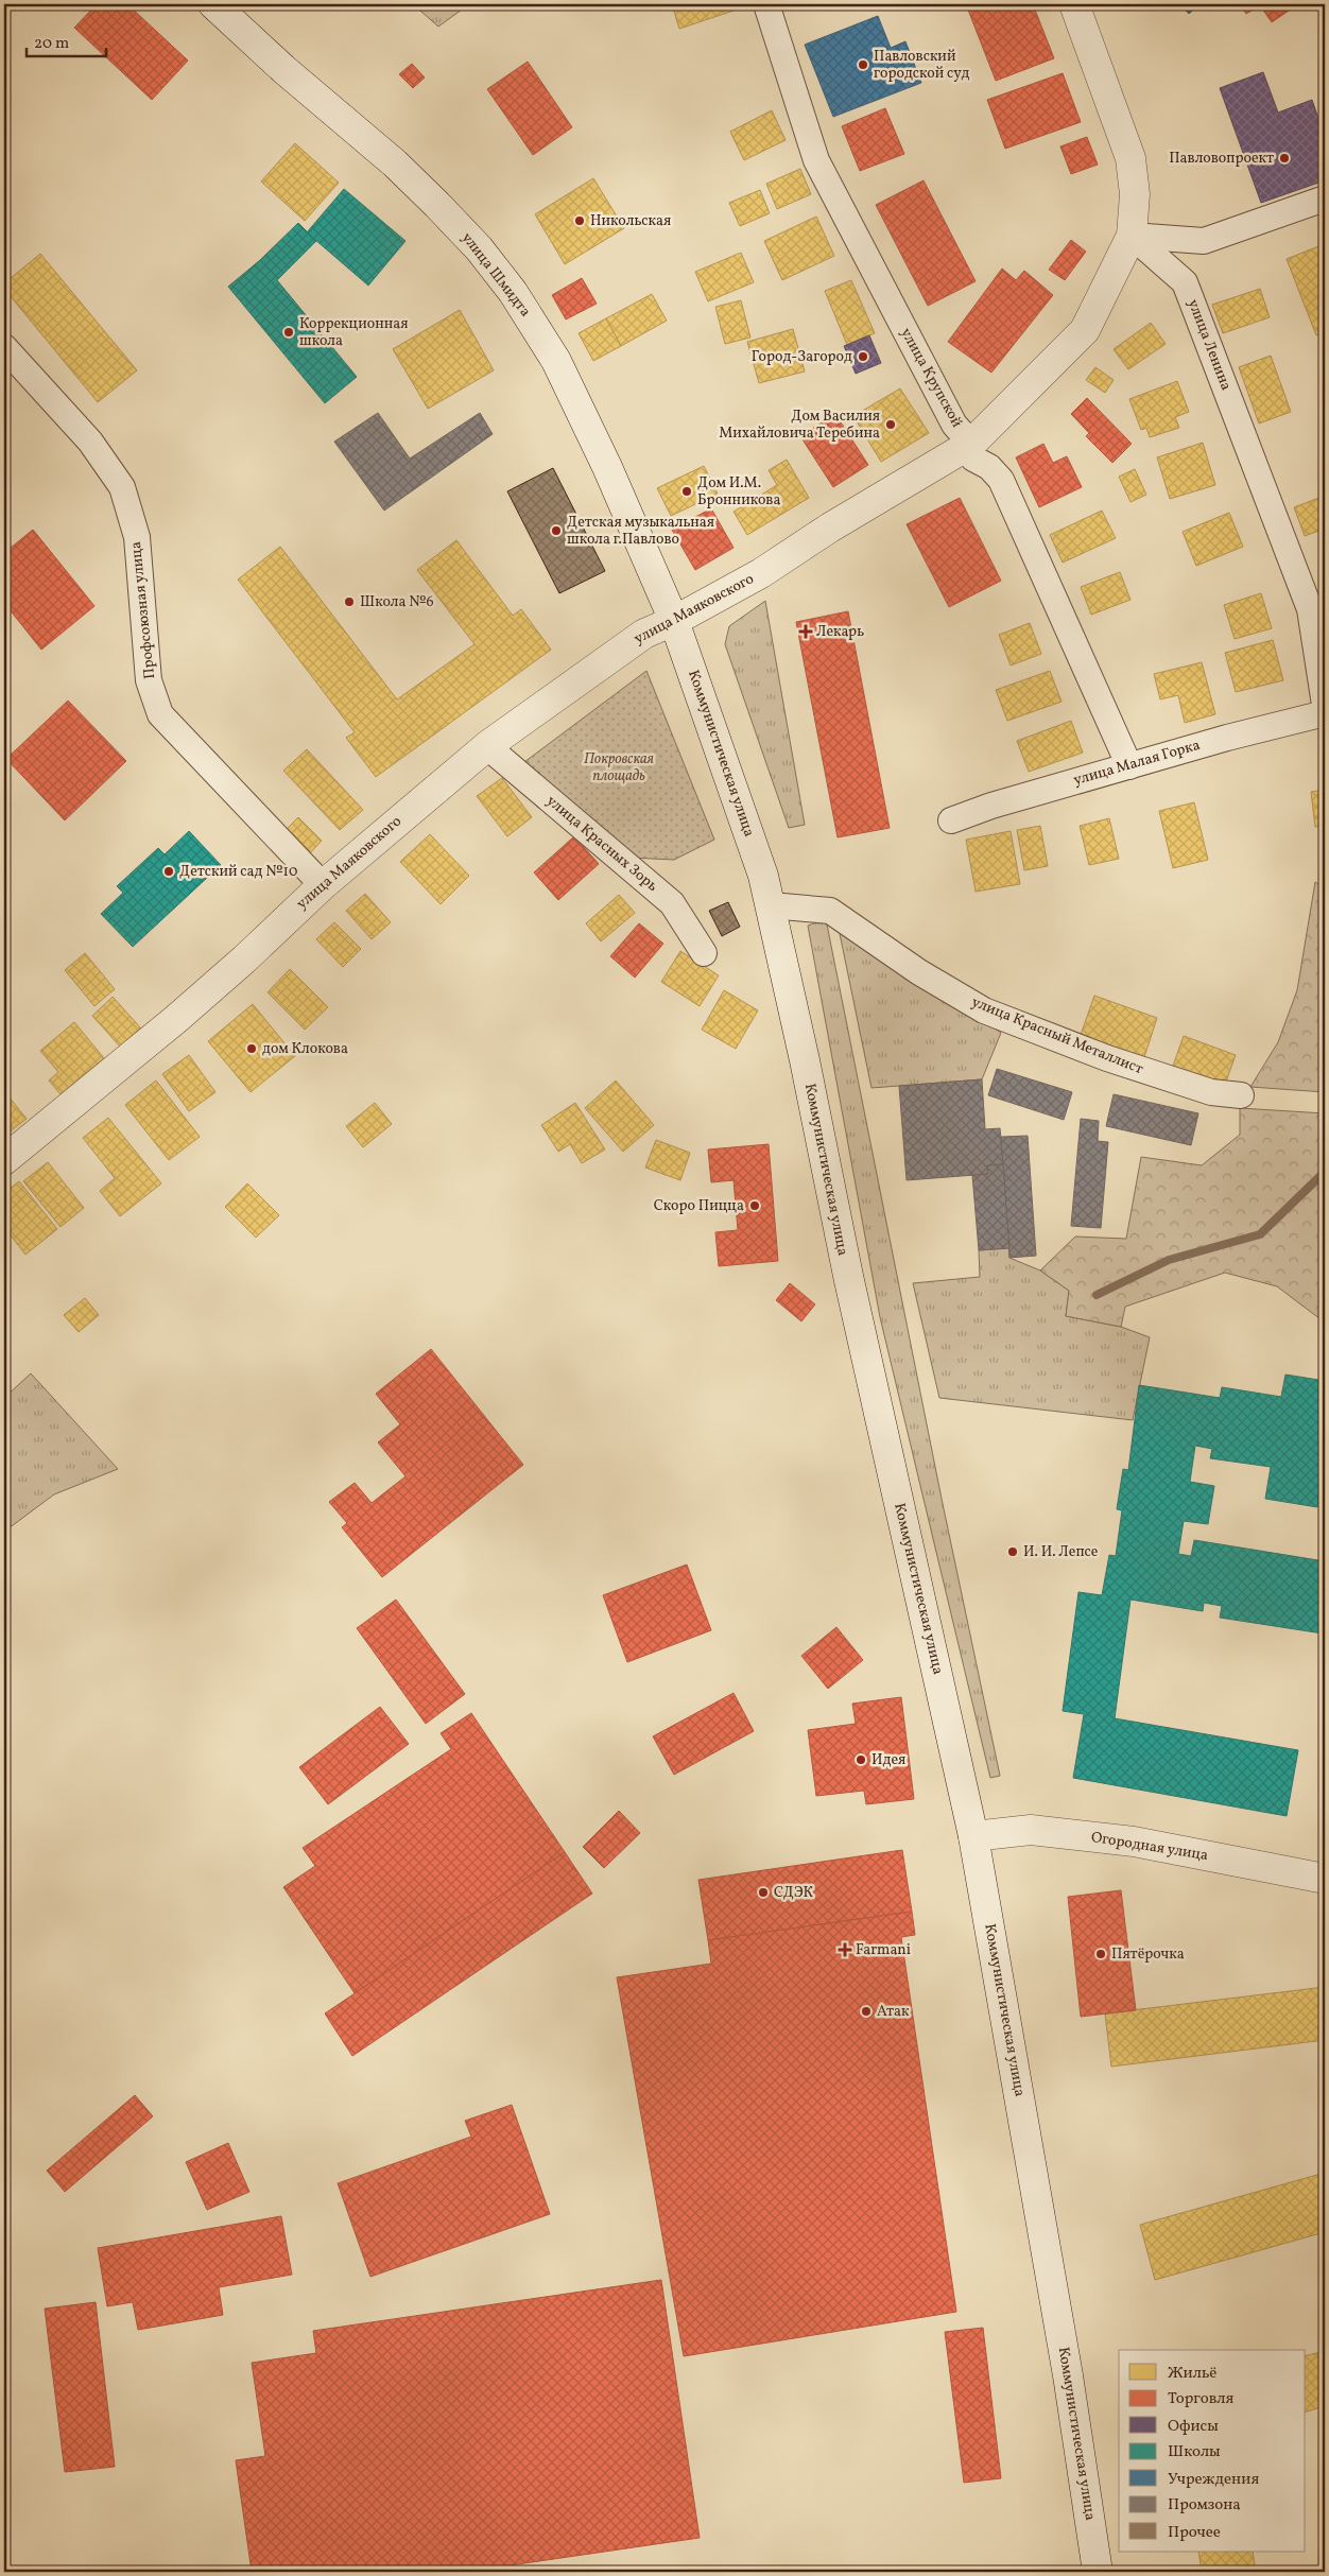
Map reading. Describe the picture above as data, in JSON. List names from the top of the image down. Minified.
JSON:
{"streets":{"main road":["улица Шмидта","улица Маяковского","Коммунистическая улица","Огородная улица"],"street":["улица Ленина","улица Крупской","Профсоюзная улица","улица Малая Горка","улица Красных Зорь","улица Красный Металлист"]},"crossings":[["улица Шмидта","улица Маяковского"],["улица Шмидта","Коммунистическая улица"],["улица Ленина","улица Маяковского"],["улица Крупской","улица Маяковского"],["улица Крупской","улица Малая Горка"],["улица Маяковского","Профсоюзная улица"],["улица Маяковского","Коммунистическая улица"],["улица Маяковского","улица Красных Зорь"],["Коммунистическая улица","улица Красный Металлист"],["Коммунистическая улица","Огородная улица"]],"parks":["Покровская площадь"],"places":{"other":["Павловский городской суд","Павловопроект","Никольская","Коррекционная школа","Город-Загород","Дом Василия Михайловича Теребина","Дом И.М. Бронникова","Детская музыкальная школа г.Павлово","Школа №6","Детский сад №10","дом Клокова","Скоро Пицца","И. И. Лепсе","Идея","СДЭК","Пятёрочка","Атак"],"health":["Лекарь","Farmani"]},"legend":["Жильё","Торговля","Офисы","Школы","Учреждения","Промзона","Прочее"],"scale_bar":"20 m"}
